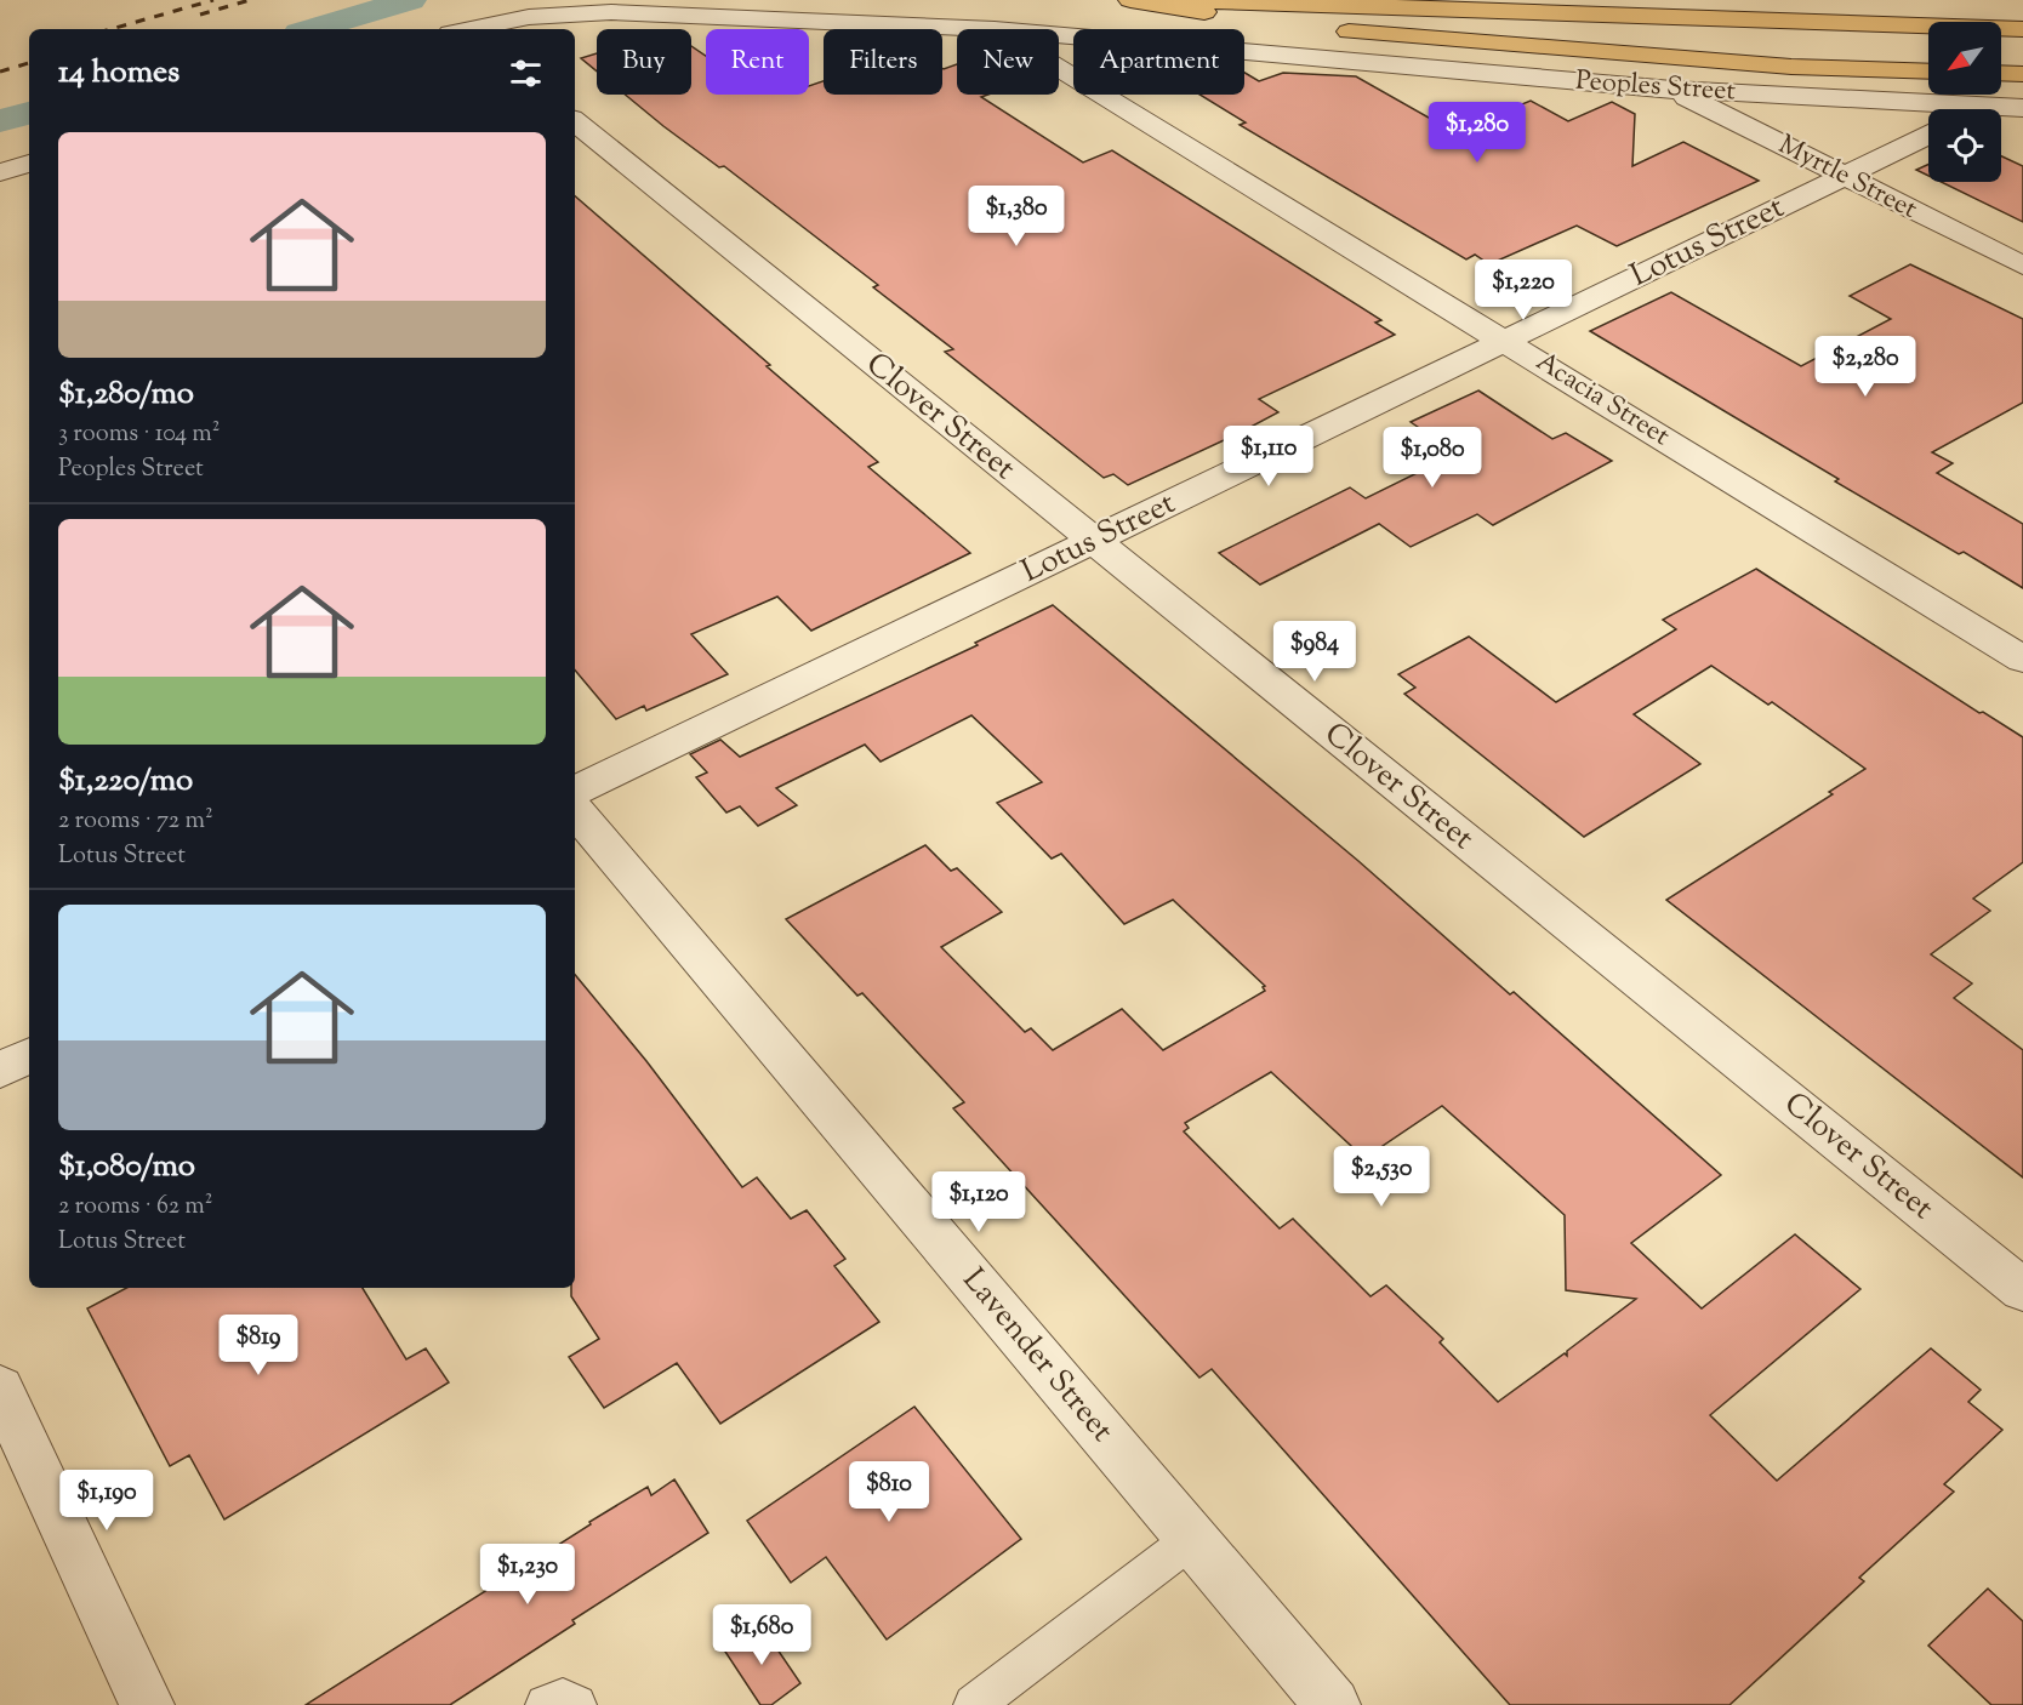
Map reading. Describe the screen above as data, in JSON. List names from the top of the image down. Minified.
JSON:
{"streets":{"street":["Peoples Street","Myrtle Street","Lotus Street","Acacia Street","Clover Street","Lavender Street"]},"crossings":[["Peoples Street","Myrtle Street"],["Myrtle Street","Lotus Street"],["Lotus Street","Acacia Street"],["Lotus Street","Clover Street"]],"north":"bottom left","page":{"chip":["Buy","Rent","Filters","New","Apartment"],"heading":"14 homes","price":["$1,280","$1,380","$1,220","$2,280","$1,110","$1,080","$984","$2,530","$1,120","$819","$810","$1,190","$1,230","$1,680"],"list":[{"name":"$1,280/mo","note":"3 rooms · 104 m² · Peoples Street"},{"name":"$1,220/mo","note":"2 rooms · 72 m² · Lotus Street"},{"name":"$1,080/mo","note":"2 rooms · 62 m² · Lotus Street"}]}}
